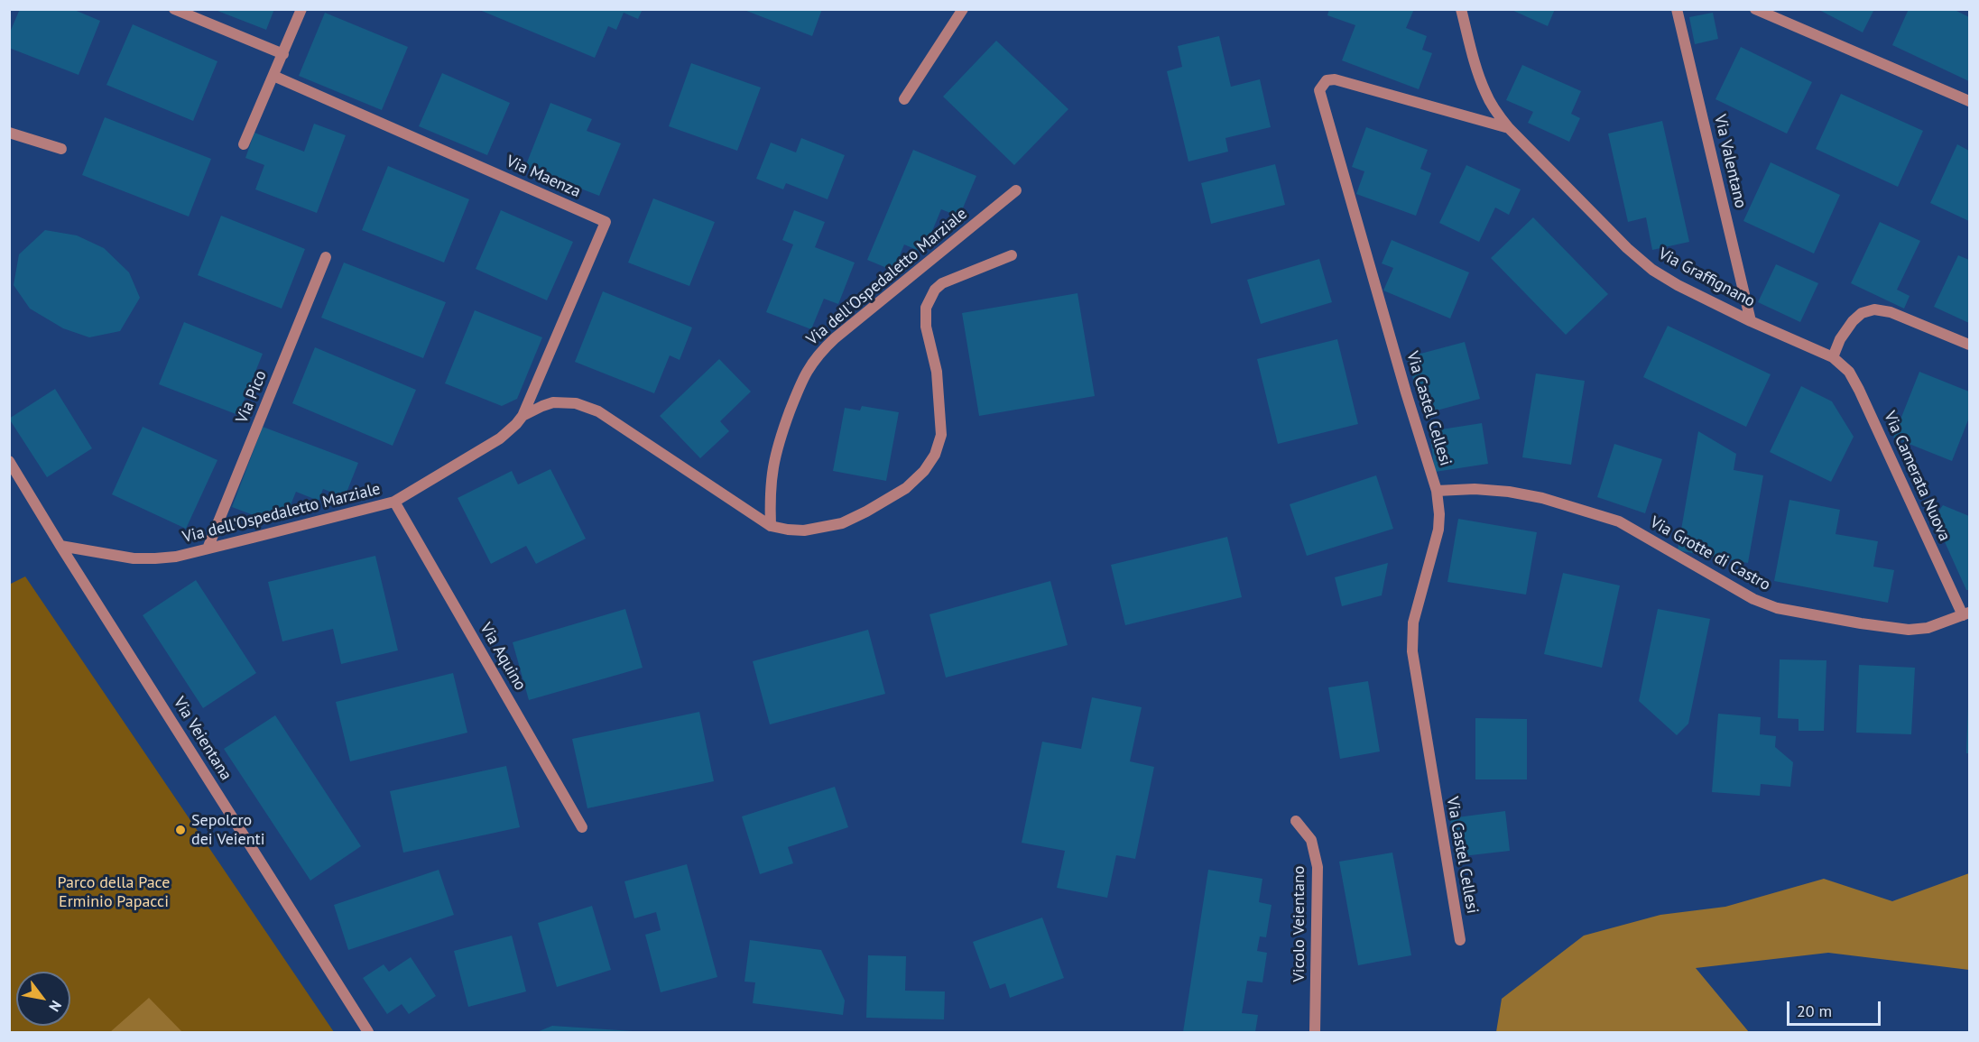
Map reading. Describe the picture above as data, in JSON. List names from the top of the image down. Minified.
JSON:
{"streets":{"street":["Via Valentano","Via Maenza","Via dell'Ospedaletto Marziale","Via Graffignano","Via Pico","Via Castel Cellesi","Via Camerata Nuova","Via Grotte di Castro","Via Aquino","Via Veientana","Vicolo Veientano"]},"crossings":[["Via Valentano","Via Graffignano"],["Via Maenza","Via dell'Ospedaletto Marziale"],["Via dell'Ospedaletto Marziale","Via Pico"],["Via dell'Ospedaletto Marziale","Via Aquino"],["Via dell'Ospedaletto Marziale","Via Veientana"],["Via Graffignano","Via Castel Cellesi"],["Via Graffignano","Via Camerata Nuova"],["Via Castel Cellesi","Via Grotte di Castro"],["Via Camerata Nuova","Via Grotte di Castro"]],"parks":["Parco della Pace Erminio Papacci"],"places":["Sepolcro dei Veienti"],"scale_bar":"20 m","north":"bottom right"}
